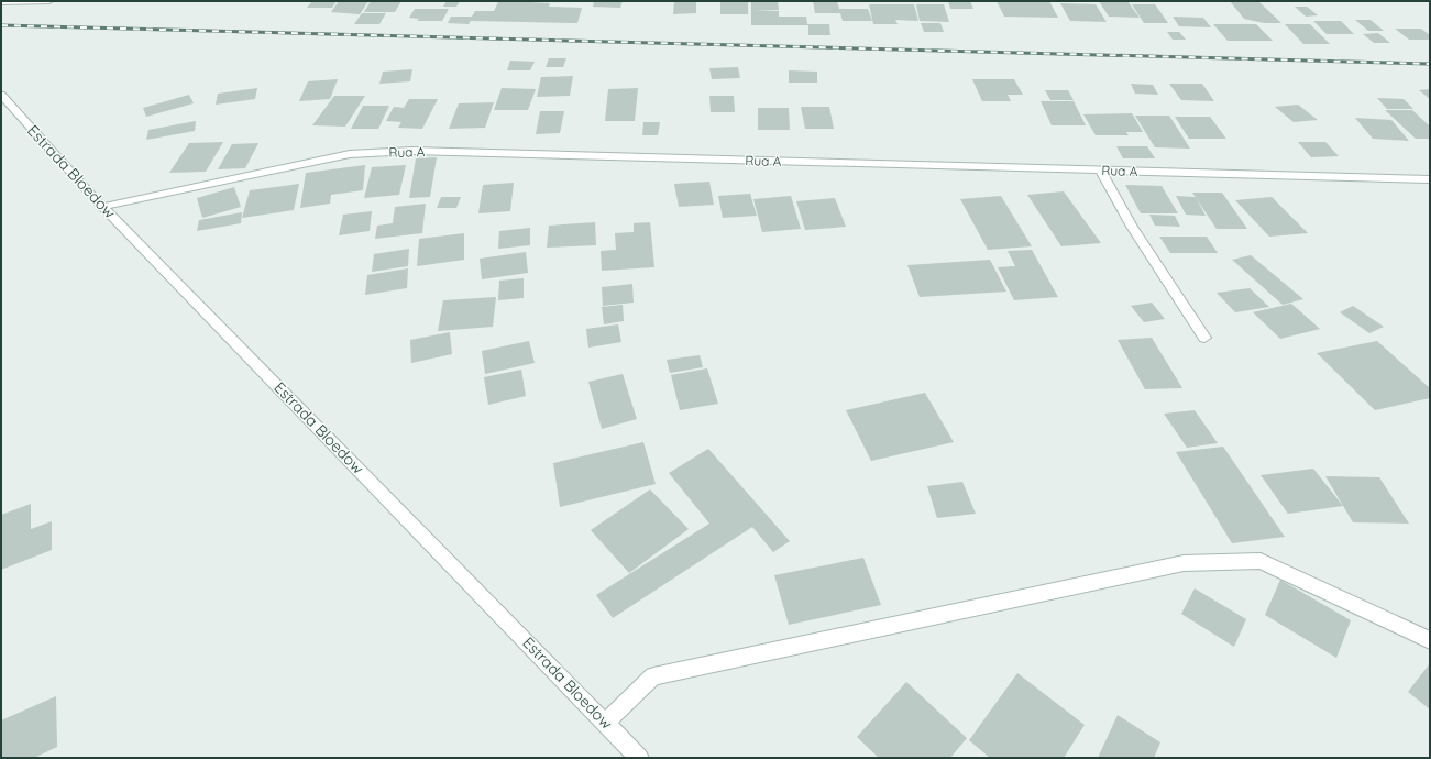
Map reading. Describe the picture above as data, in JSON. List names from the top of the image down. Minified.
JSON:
{"streets":{"street":["Rua A","Estrada Bloedow"]},"crossings":[["Rua A","Estrada Bloedow"]]}
